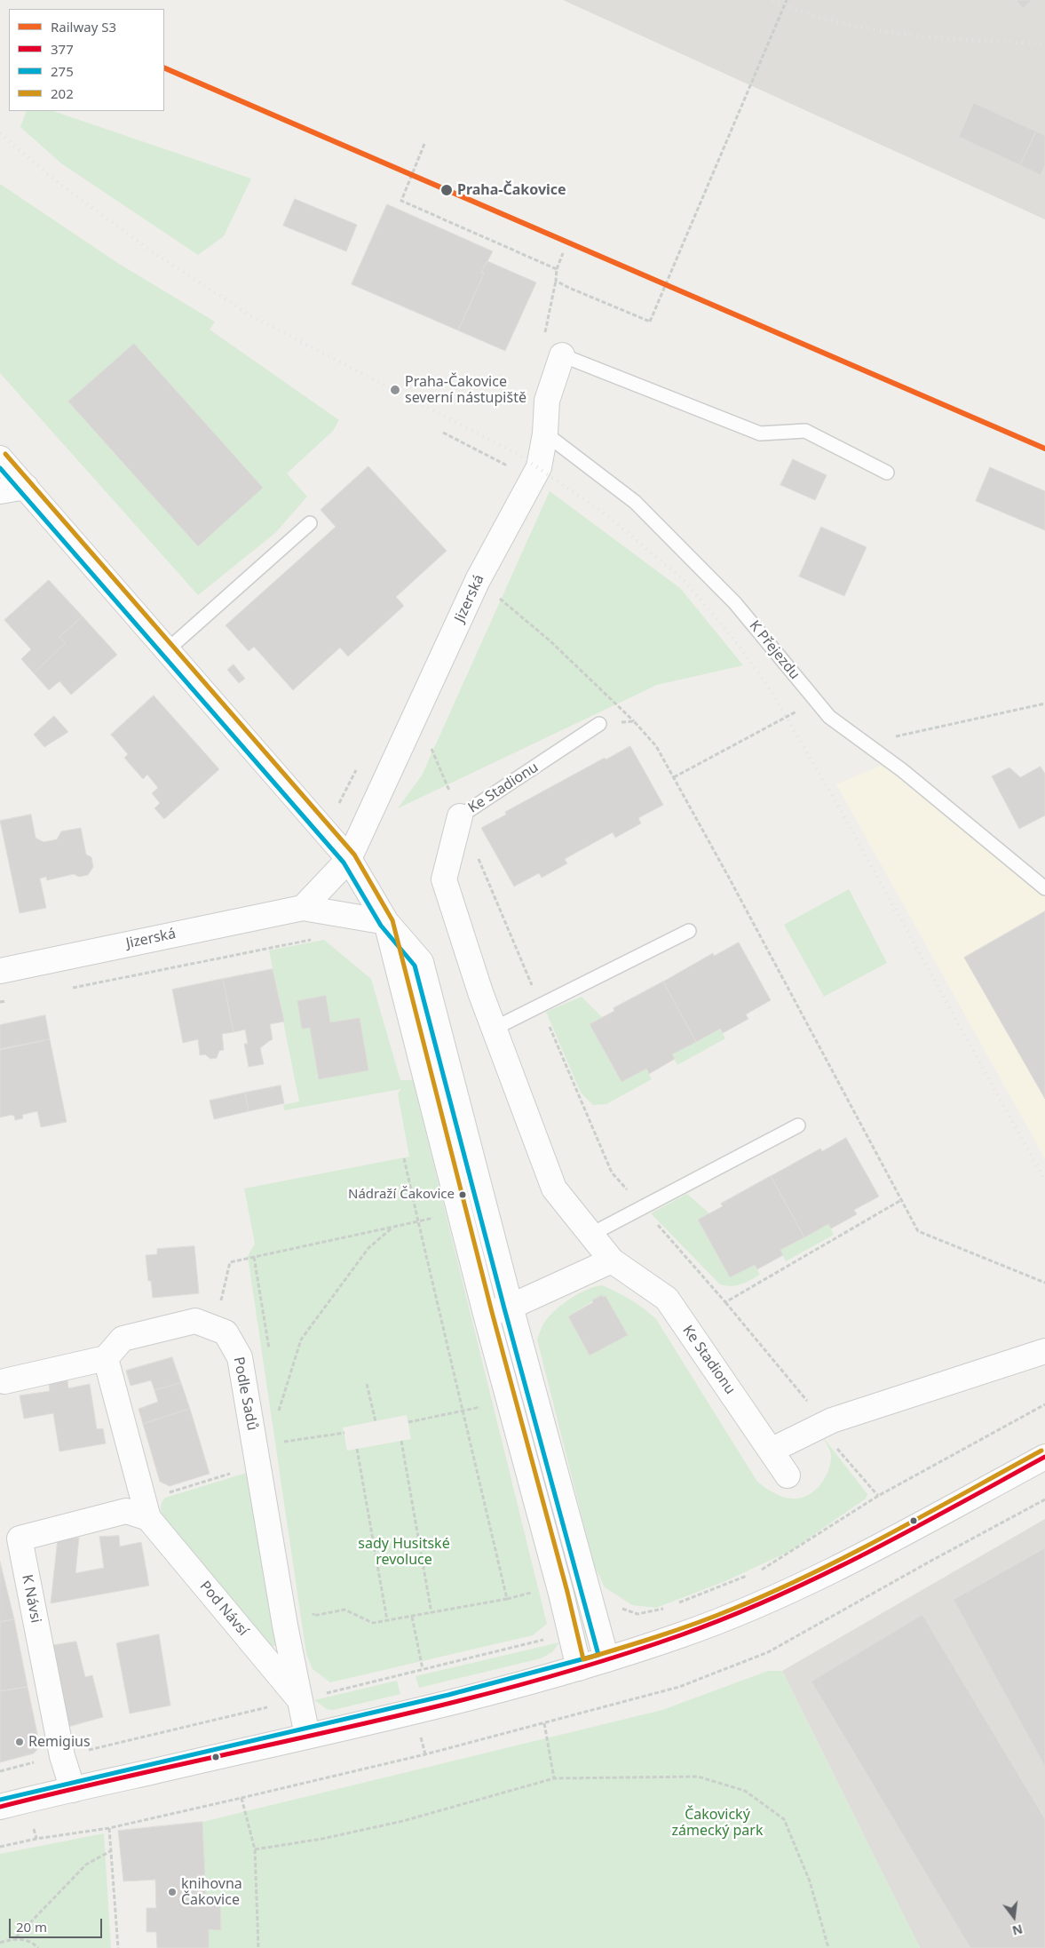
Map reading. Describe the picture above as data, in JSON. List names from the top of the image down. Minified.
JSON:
{"streets":{"street":["Jizerská","Ke Stadionu","Podle Sadů","K Návsi","Pod Návsí"],"lane":["K Přejezdu"]},"crossings":[["Jizerská","K Přejezdu"],["Podle Sadů","Pod Návsí"],["K Návsi","Pod Návsí"]],"parks":["sady Husitské revoluce","Čakovický zámecký park"],"places":["Praha-Čakovice","Praha-Čakovice severní nástupiště","Nádraží Čakovice","Remigius","knihovna Čakovice"],"lines":["rail line S3","transit line 202","transit line 275","transit line 377"],"legend":["Railway S3","377","275","202"],"scale_bar":"20 m","north":"bottom"}
